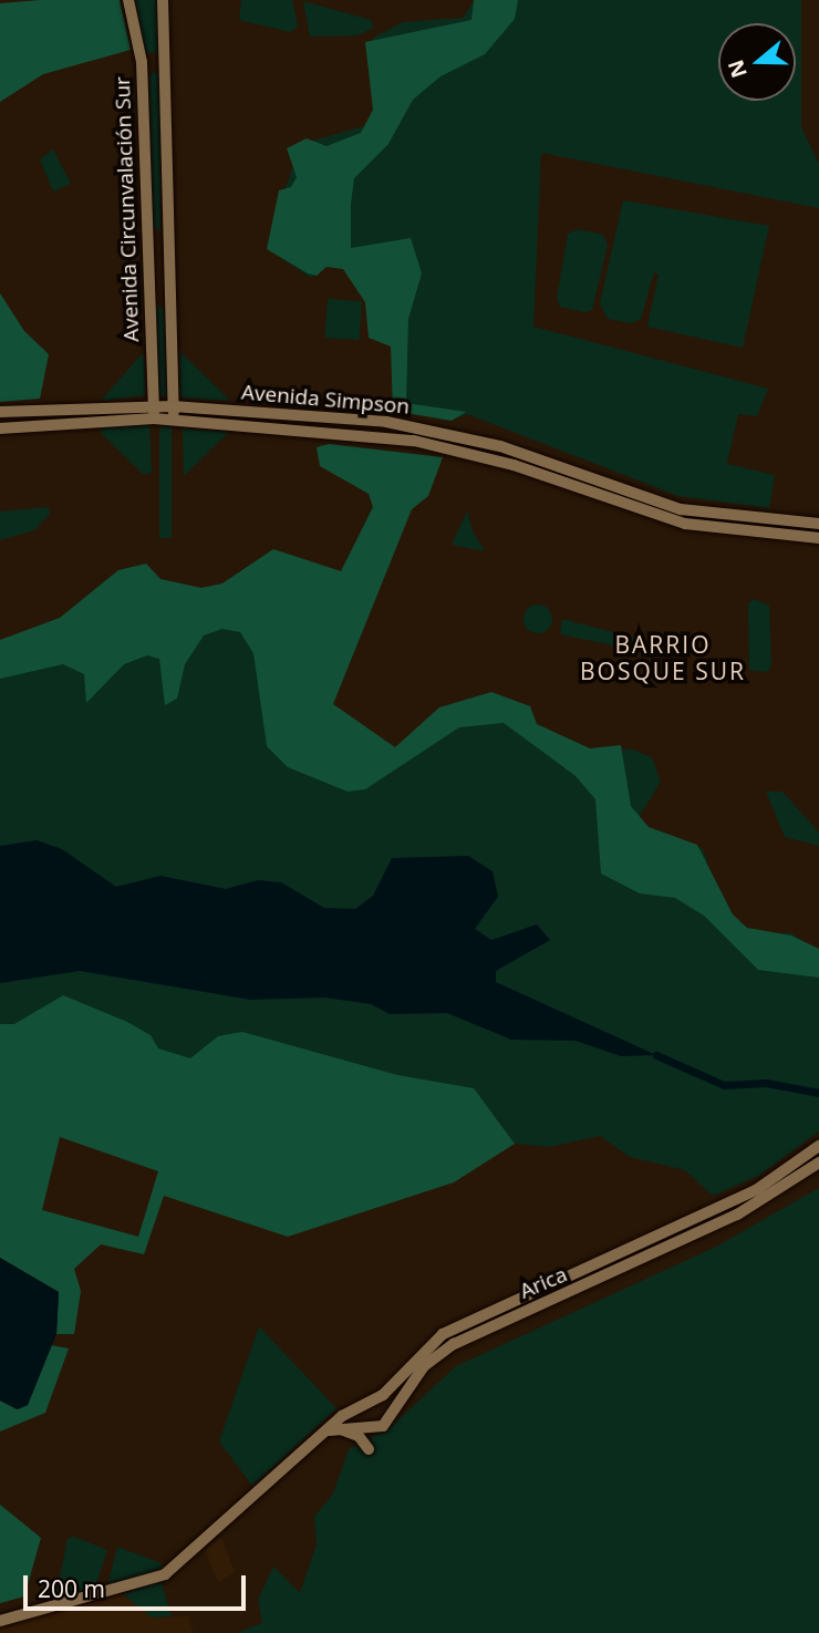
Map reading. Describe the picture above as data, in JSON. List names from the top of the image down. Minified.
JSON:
{"streets":{"main road":["Avenida Circunvalación Sur","Avenida Simpson","Arica"]},"crossings":[["Avenida Circunvalación Sur","Avenida Simpson"]],"districts":["BARRIO BOSQUE SUR"],"scale_bar":"200 m","north":"left"}
